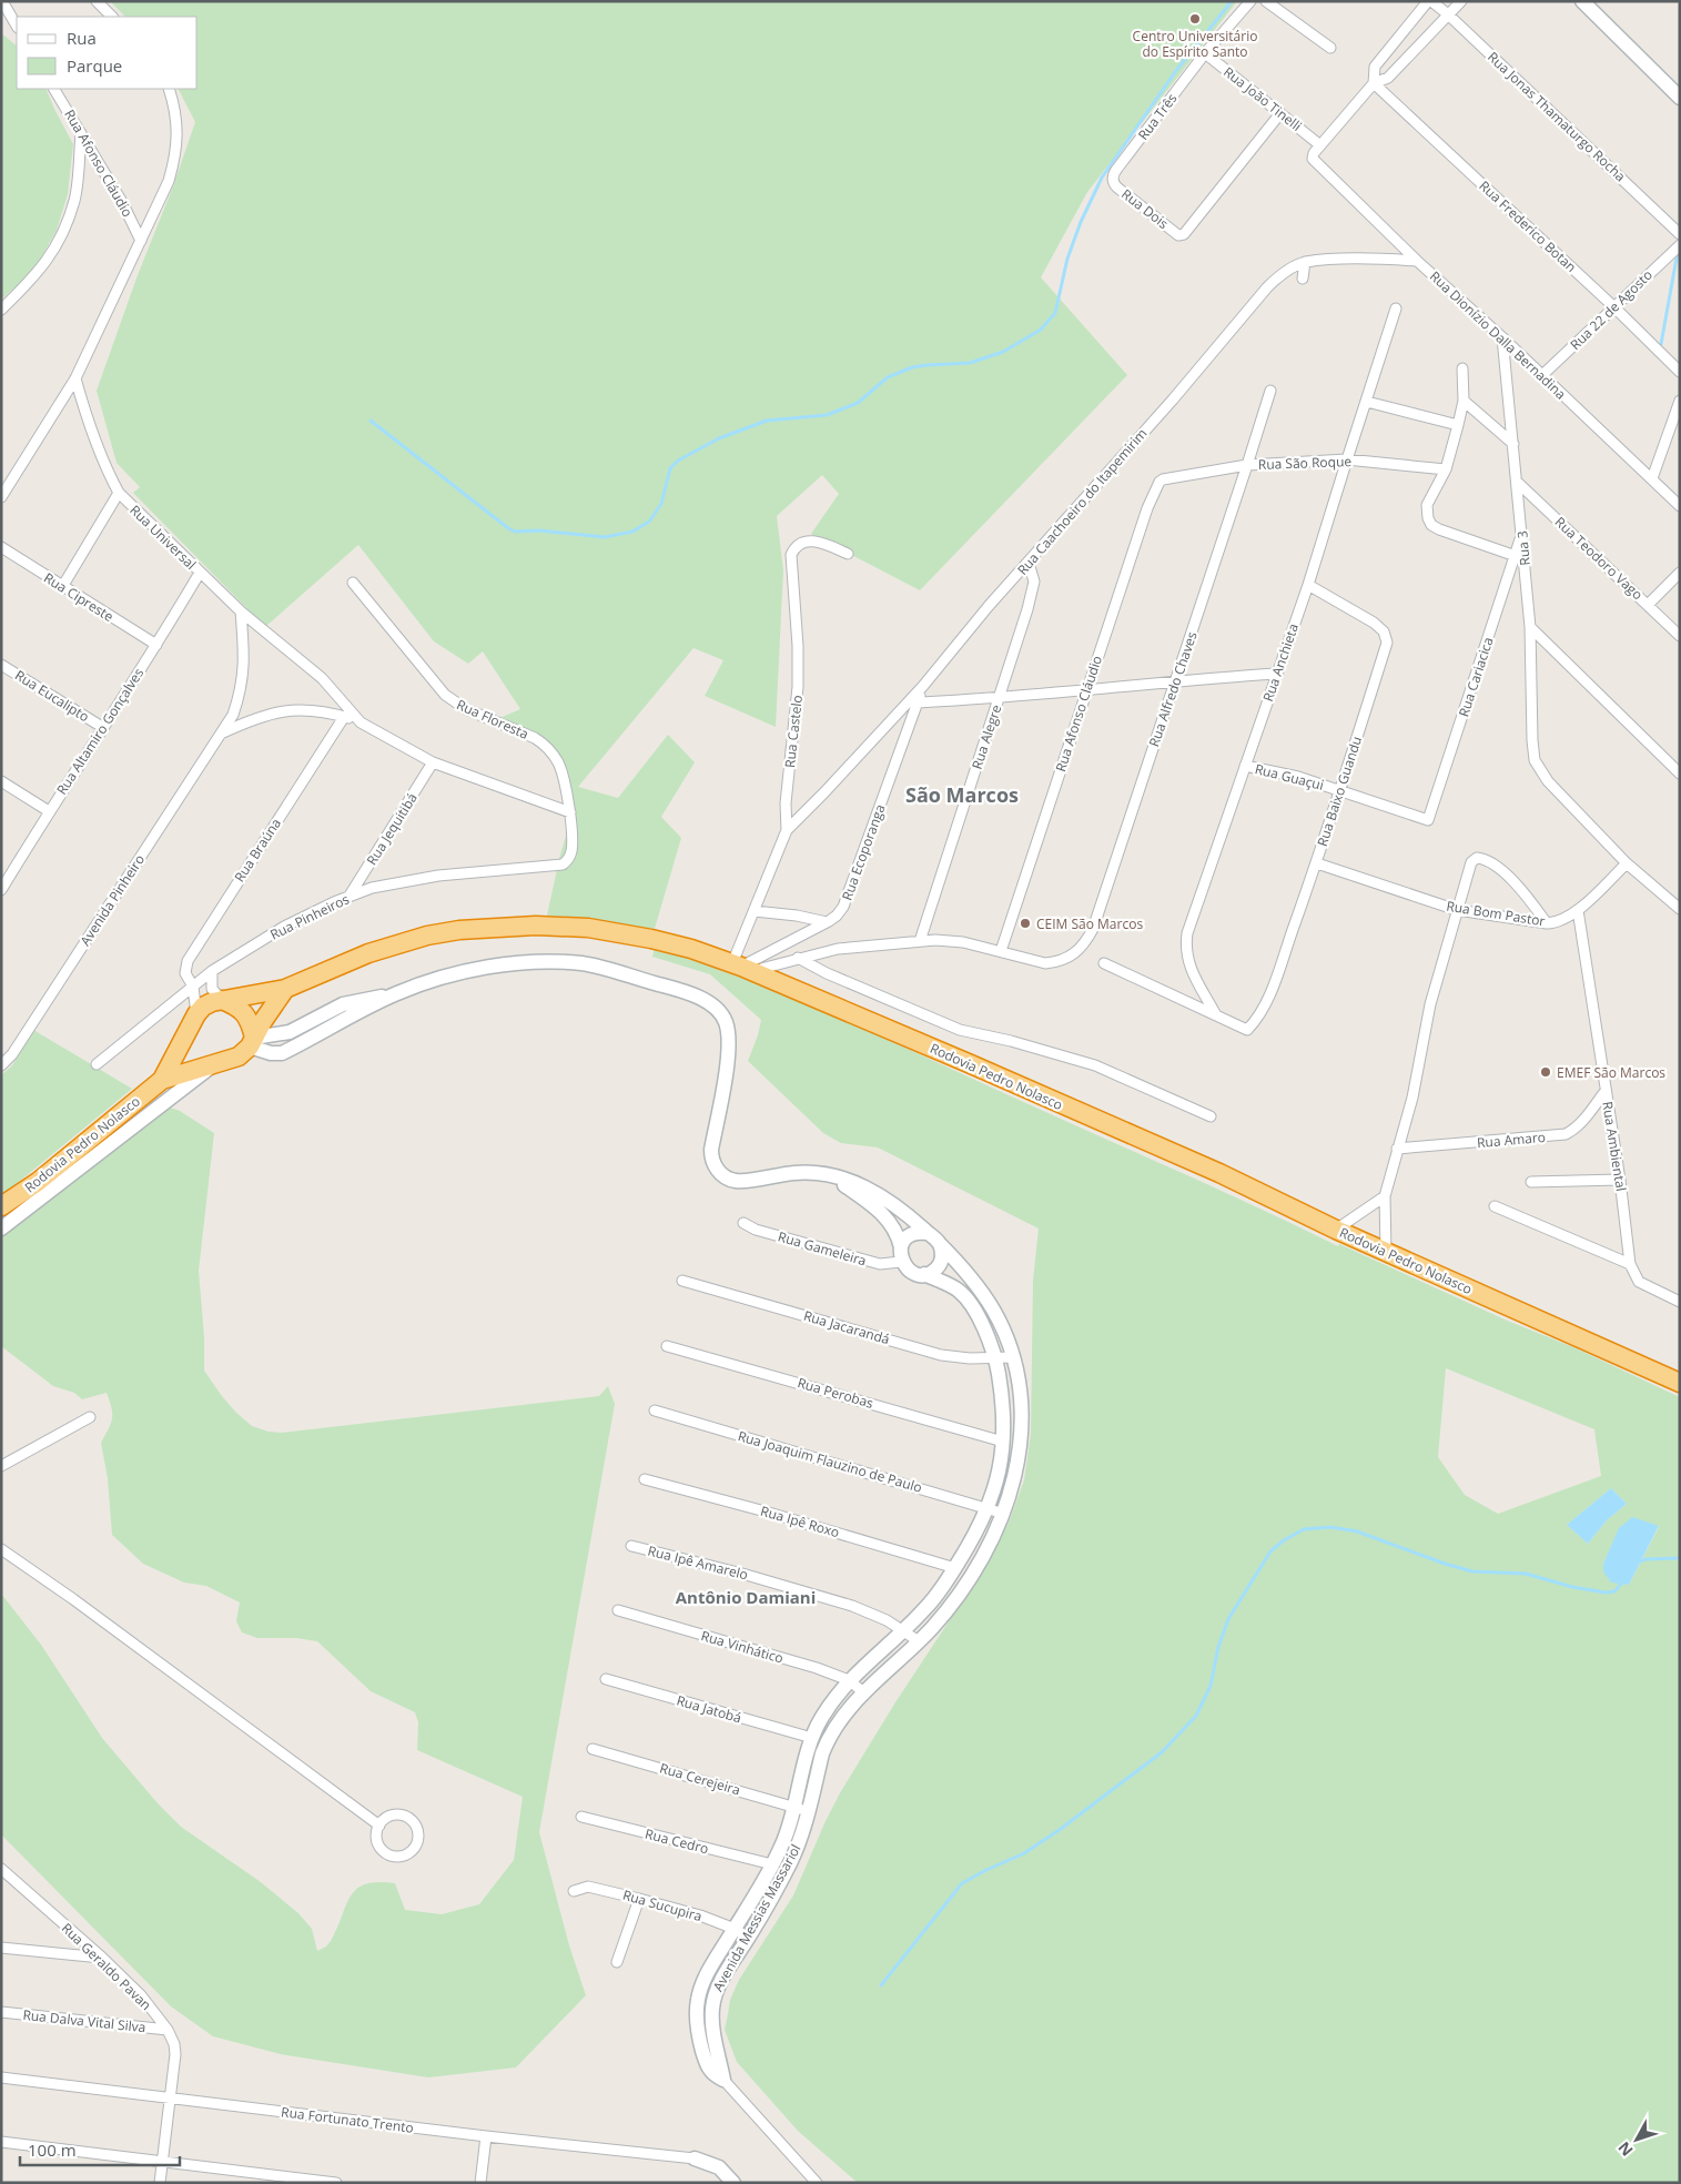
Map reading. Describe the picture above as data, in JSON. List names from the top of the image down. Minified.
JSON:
{"streets":{"highway":["Rodovia Pedro Nolasco"],"street":["Rua João Tinelli","Rua Três","Rua Jonas Thamaturgo Rocha","Rua Afonso Cláudio","Rua Dois","Rua Frederico Botan","Rua 22 de Agosto","Rua Dionízio Dalla Bernadina","Rua São Roque","Rua Caachoeiro do Itapemirim","Rua Universal","Rua 3","Rua Teodoro Vago","Rua Cipreste","Rua Anchieta","Rua Cariacica","Rua Alfredo Chaves","Rua Eucalipto","Rua Floresta","Rua Altamiro Gonçalves","Rua Castelo","Rua Alegre","Rua Guaçui","Rua Baixo Guandu","Rua Jequitibá","Rua Braúna","Rua Ecoporanga","Avenida Pinheiro","Rua Bom Pastor","Rua Pinheiros","Rua Amaro","Rua Ambiental","Rua Gameleira","Rua Jacarandá","Rua Perobas","Rua Joaquim Flauzino de Paulo","Rua Ipê Roxo","Rua Ipê Amarelo","Rua Vinhático","Rua Jatobá","Rua Cerejeira","Rua Cedro","Rua Sucupira","Avenida Messias Massariol","Rua Geraldo Pavan","Rua Dalva Vital Silva","Rua Fortunato Trento"]},"crossings":[["Rua João Tinelli","Rua Três"],["Rua João Tinelli","Rua Dois"],["Rua João Tinelli","Rua Dionízio Dalla Bernadina"],["Rua Três","Rua Dois"],["Rua Afonso Cláudio","Rua São Roque"],["Rua Afonso Cláudio","Rua Alfredo Chaves"],["Rua Frederico Botan","Rua 22 de Agosto"],["Rua 22 de Agosto","Rua Dionízio Dalla Bernadina"],["Rua Dionízio Dalla Bernadina","Rua Caachoeiro do Itapemirim"],["Rua Dionízio Dalla Bernadina","Rua 3"],["Rua São Roque","Rua Anchieta"],["Rua São Roque","Rua Alfredo Chaves"],["Rua Caachoeiro do Itapemirim","Rua Castelo"],["Rua Caachoeiro do Itapemirim","Rua Alegre"],["Rua Caachoeiro do Itapemirim","Rua Ecoporanga"],["Rua Universal","Rua Floresta"],["Rua Universal","Rua Altamiro Gonçalves"],["Rua Universal","Rua Jequitibá"],["Rua Universal","Avenida Pinheiro"],["Rua 3","Rua Teodoro Vago"],["Rua 3","Rua Cariacica"],["Rua 3","Rua Bom Pastor"],["Rua Cipreste","Rua Altamiro Gonçalves"],["Rua Anchieta","Rua Guaçui"],["Rua Anchieta","Rua Baixo Guandu"],["Rua Cariacica","Rua Guaçui"],["Rua Eucalipto","Rua Altamiro Gonçalves"],["Rua Floresta","Rua Pinheiros"],["Rua Castelo","Rua Ecoporanga"],["Rua Castelo","Rodovia Pedro Nolasco"],["Rua Guaçui","Rua Baixo Guandu"],["Rua Baixo Guandu","Rua Bom Pastor"],["Rua Jequitibá","Rua Pinheiros"],["Rua Braúna","Rua Pinheiros"],["Rua Braúna","Rodovia Pedro Nolasco"],["Rua Ecoporanga","Rodovia Pedro Nolasco"],["Rua Bom Pastor","Rua Ambiental"],["Rua Amaro","Rua Ambiental"],["Rua Gameleira","Avenida Messias Massariol"],["Rua Jacarandá","Avenida Messias Massariol"],["Rua Perobas","Avenida Messias Massariol"],["Rua Joaquim Flauzino de Paulo","Avenida Messias Massariol"],["Rua Ipê Roxo","Avenida Messias Massariol"],["Rua Ipê Amarelo","Avenida Messias Massariol"],["Rua Vinhático","Avenida Messias Massariol"],["Rua Jatobá","Avenida Messias Massariol"],["Rua Cerejeira","Avenida Messias Massariol"],["Rua Cedro","Avenida Messias Massariol"],["Rua Sucupira","Avenida Messias Massariol"],["Rua Geraldo Pavan","Rua Dalva Vital Silva"],["Rua Geraldo Pavan","Rua Fortunato Trento"]],"districts":["São Marcos","Antônio Damiani"],"places":["Centro Universitário do Espírito Santo","CEIM São Marcos","EMEF São Marcos"],"legend":["Rua","Parque"],"scale_bar":"100 m","north":"bottom left"}
